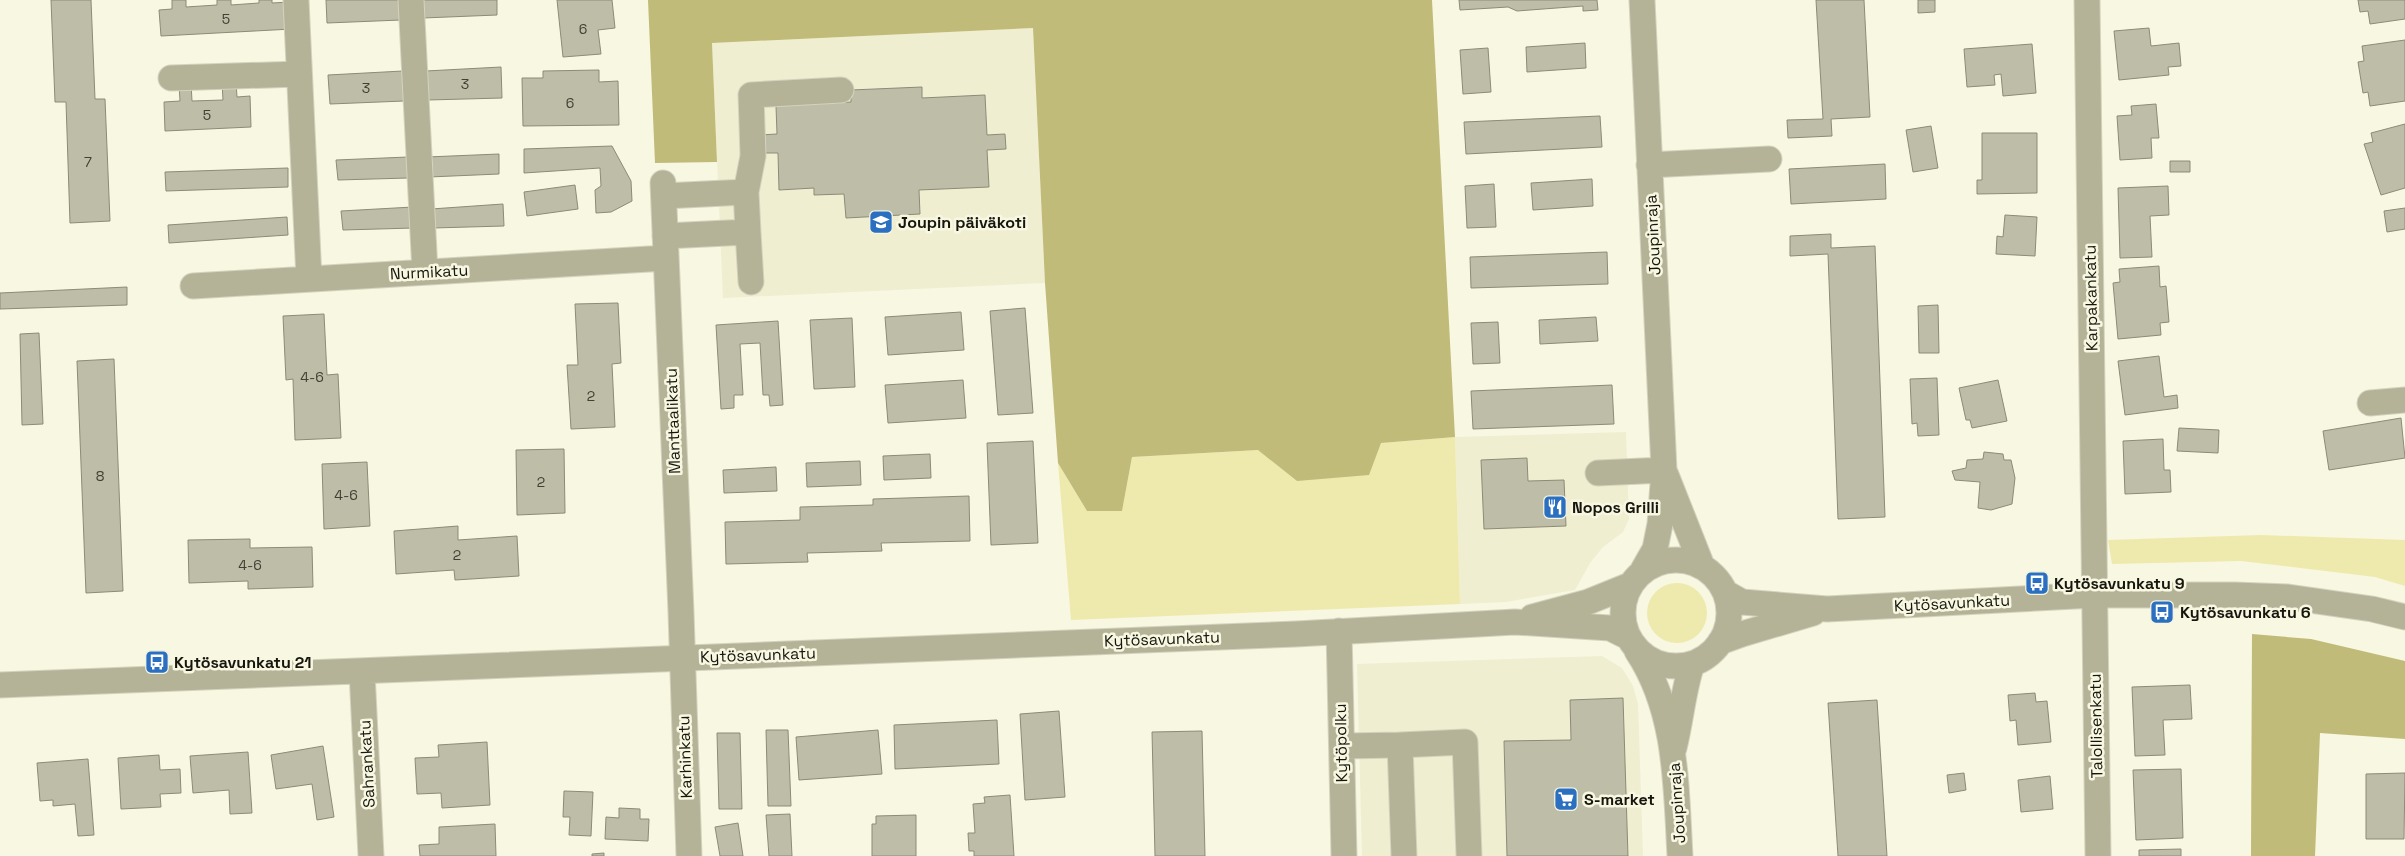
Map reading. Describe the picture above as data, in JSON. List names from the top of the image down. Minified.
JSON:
{"streets":{"street":["Joupinraja","Nurmikatu","Karpakankatu","Manttaalikatu","Kytösavunkatu","Talollisenkatu","Kytöpolku","Karhinkatu","Sahrankatu"]},"crossings":[["Joupinraja","Kytösavunkatu"],["Nurmikatu","Manttaalikatu"],["Karpakankatu","Kytösavunkatu"],["Karpakankatu","Talollisenkatu"],["Manttaalikatu","Kytösavunkatu"],["Manttaalikatu","Karhinkatu"],["Kytösavunkatu","Talollisenkatu"],["Kytösavunkatu","Kytöpolku"],["Kytösavunkatu","Karhinkatu"],["Kytösavunkatu","Sahrankatu"]],"places":{"school or university":["Joupin päiväkoti"],"restaurant":["Nopos Grilli"],"bus stop":["Kytösavunkatu 9","Kytösavunkatu 6","Kytösavunkatu 21"],"supermarket":["S-market"]},"house_numbers":["5","6","3","3","6","5","7","4-6","2","8","2","4-6","2","4-6"]}
